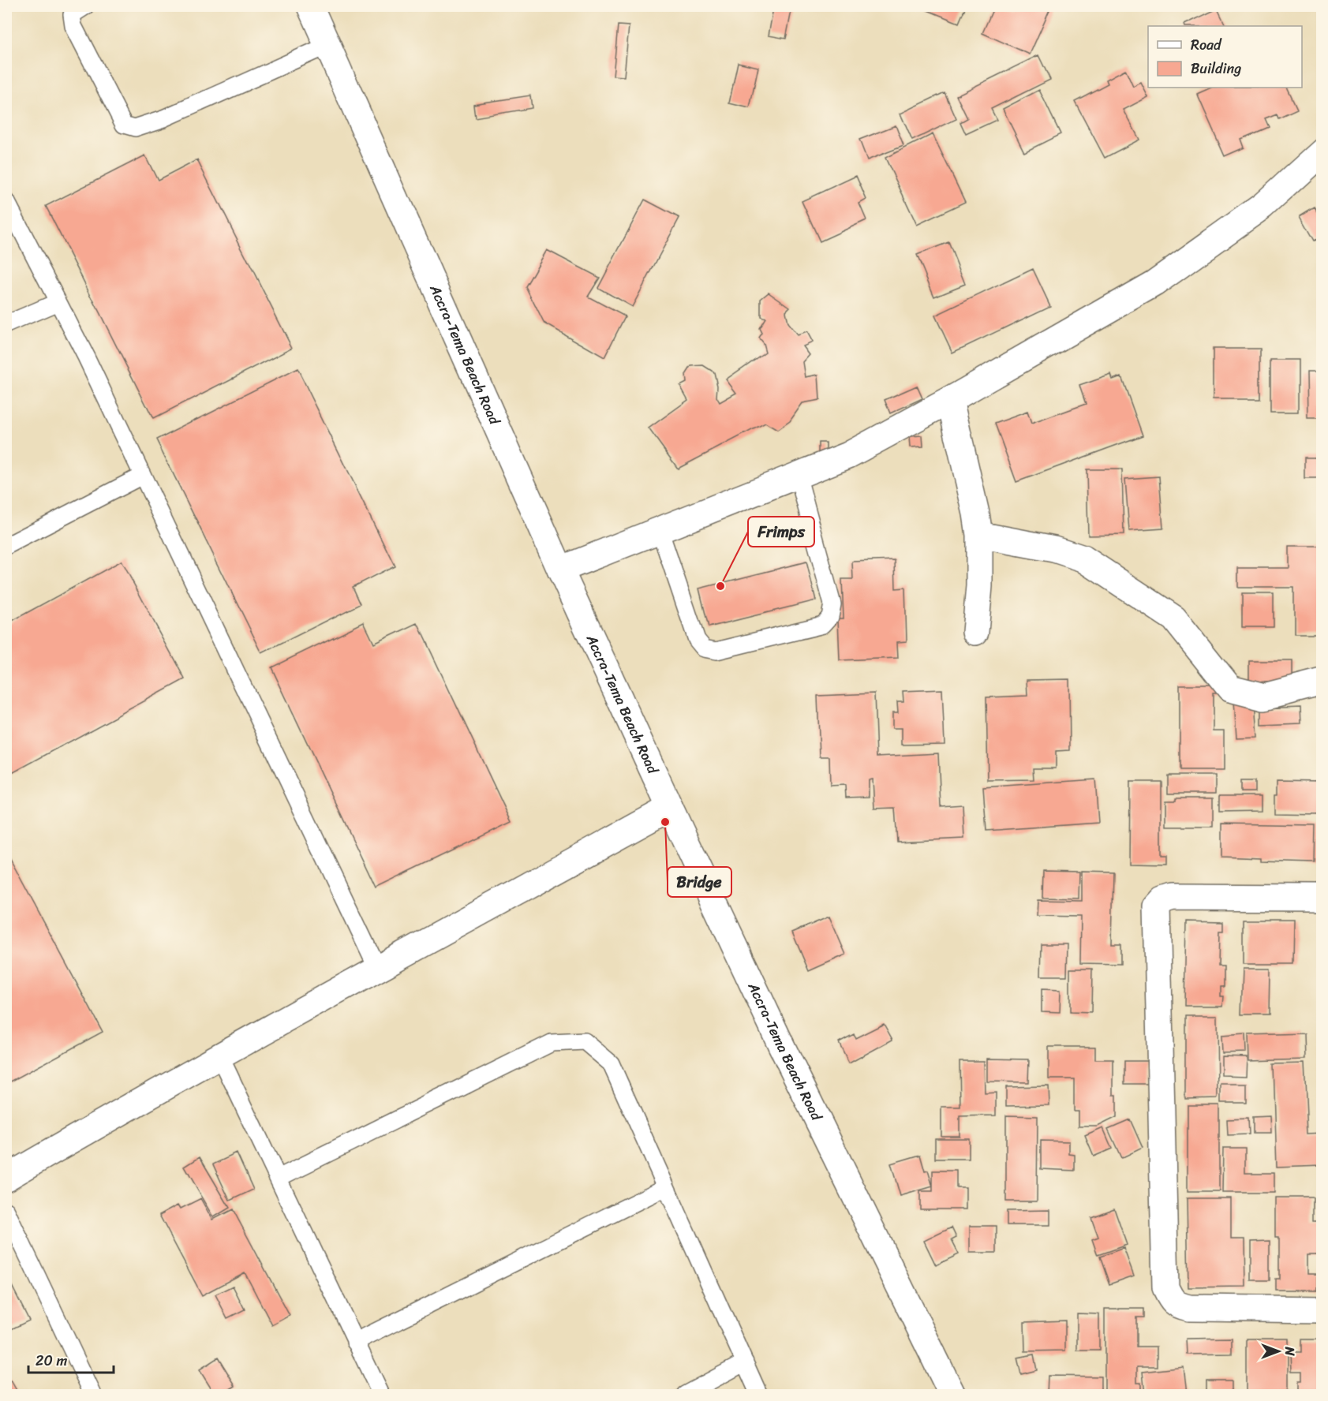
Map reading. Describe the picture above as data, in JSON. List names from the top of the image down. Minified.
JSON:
{"streets":{"street":["Accra-Tema Beach Road"]},"places":["Frimps","Bridge"],"legend":["Road","Building"],"scale_bar":"20 m","north":"right"}
